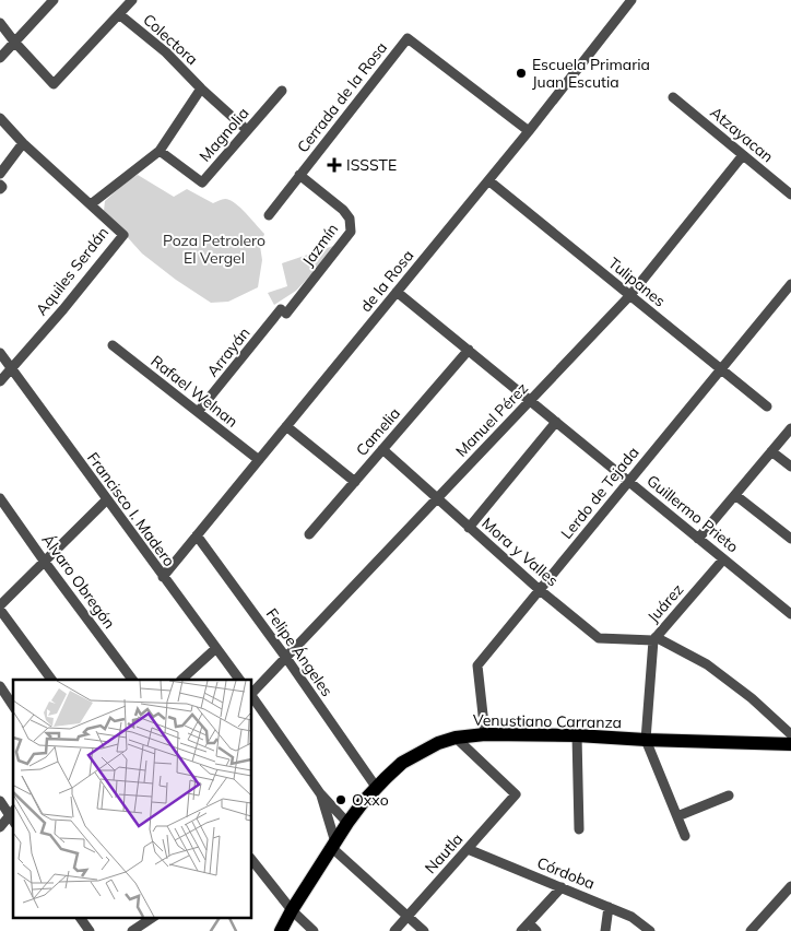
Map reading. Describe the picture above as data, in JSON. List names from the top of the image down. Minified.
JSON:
{"streets":{"main road":["Venustiano Carranza"],"street":["Colectora","Cerrada de la Rosa","Magnolia","Atzayacan","Jazmín","Aquiles Serdán","de la Rosa","Tulipanes","Arrayán","Rafael Welnan","Manuel Pérez","Camelia","Lerdo de Tejada","Francisco I. Madero","Guillermo Prieto","Mora y Valles","Álvaro Obregón","Juárez","Felipe Ángeles","Nautla","Córdoba"]},"crossings":[["Colectora","Magnolia"],["Colectora","Aquiles Serdán"],["Cerrada de la Rosa","Jazmín"],["Cerrada de la Rosa","de la Rosa"],["Magnolia","Aquiles Serdán"],["Atzayacan","Manuel Pérez"],["Jazmín","Arrayán"],["Aquiles Serdán","Francisco I. Madero"],["de la Rosa","Tulipanes"],["de la Rosa","Rafael Welnan"],["de la Rosa","Francisco I. Madero"],["de la Rosa","Guillermo Prieto"],["de la Rosa","Felipe Ángeles"],["Tulipanes","Manuel Pérez"],["Tulipanes","Lerdo de Tejada"],["Arrayán","Rafael Welnan"],["Manuel Pérez","Guillermo Prieto"],["Manuel Pérez","Mora y Valles"],["Manuel Pérez","Felipe Ángeles"],["Camelia","Guillermo Prieto"],["Camelia","Mora y Valles"],["Lerdo de Tejada","Guillermo Prieto"],["Lerdo de Tejada","Mora y Valles"],["Lerdo de Tejada","Venustiano Carranza"],["Guillermo Prieto","Juárez"],["Mora y Valles","Juárez"],["Juárez","Venustiano Carranza"],["Felipe Ángeles","Venustiano Carranza"],["Venustiano Carranza","Nautla"],["Nautla","Córdoba"]],"parks":["Poza Petrolero El Vergel"],"places":{"other":["Escuela Primaria Juan Escutia","Oxxo"],"health":["ISSSTE"]}}
